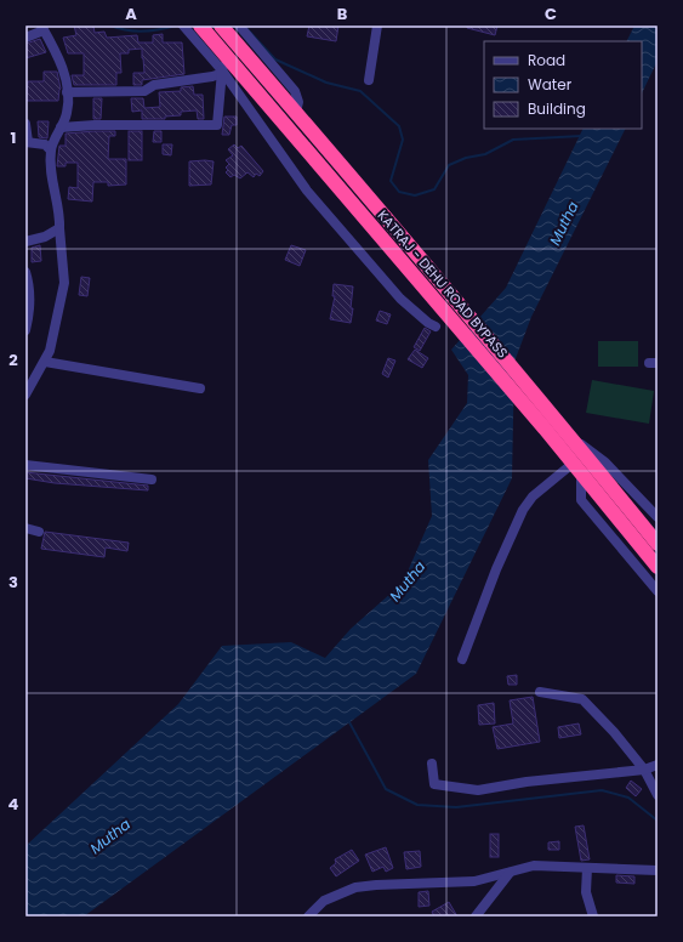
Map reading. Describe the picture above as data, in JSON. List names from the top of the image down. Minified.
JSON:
{"streets":{"highway":["KATRAJ - DEHU ROAD BYPASS"]},"water":["Mutha"],"legend":["Road","Water","Building"],"grid":{"columns":["A","B","C"],"rows":["1","2","3","4"]}}
